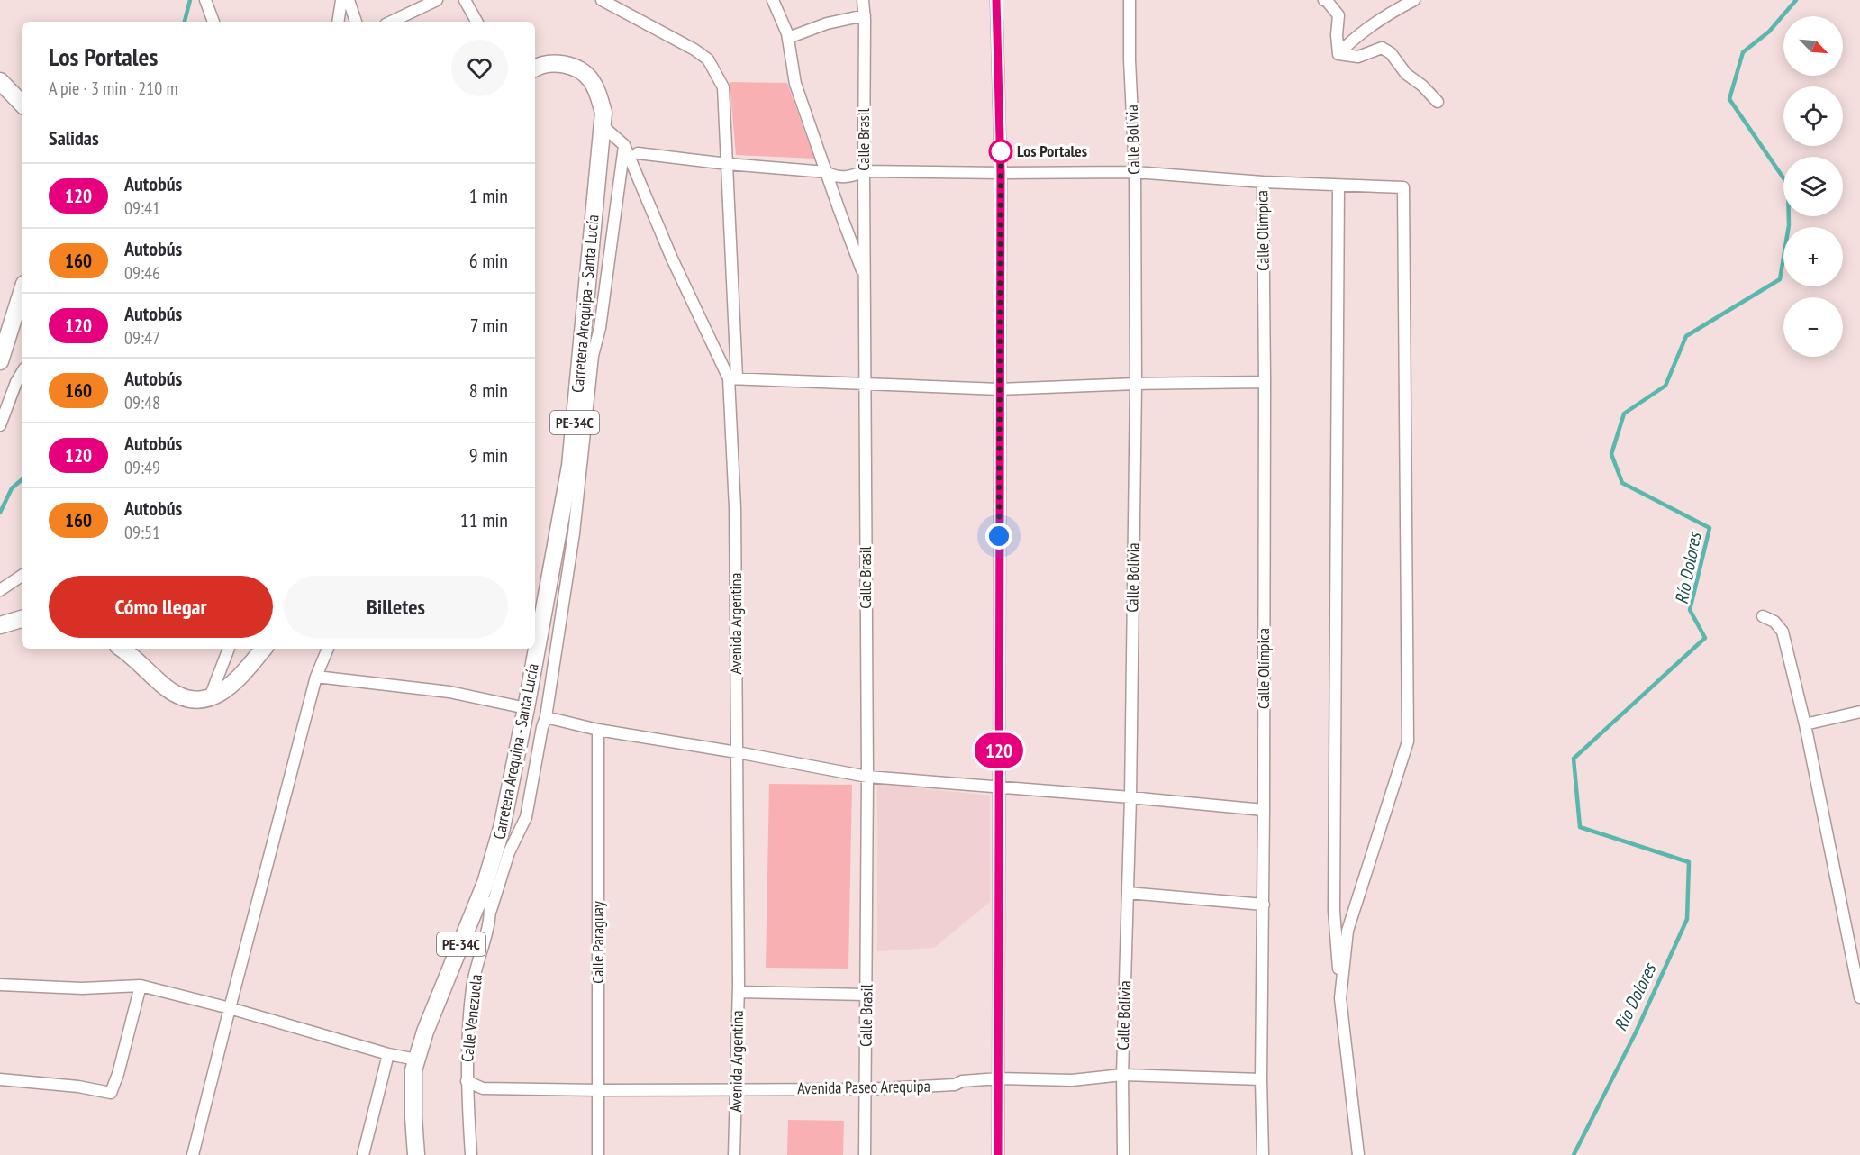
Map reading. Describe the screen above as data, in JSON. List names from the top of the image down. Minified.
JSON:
{"streets":{"main road":["Carretera Arequipa - Santa Lucía","PE-34C"],"street":["Calle Brasil","Calle Bolivia","Calle Olímpica","Avenida Argentina","Calle Paraguay","Calle Venezuela","Avenida Paseo Arequipa"]},"crossings":[["Calle Brasil","Avenida Paseo Arequipa"],["Calle Bolivia","Avenida Paseo Arequipa"],["Calle Olímpica","Avenida Paseo Arequipa"],["Carretera Arequipa - Santa Lucía","Avenida Argentina"],["Carretera Arequipa - Santa Lucía","Calle Venezuela"],["Avenida Argentina","Avenida Paseo Arequipa"],["Calle Paraguay","Avenida Paseo Arequipa"],["Calle Venezuela","Avenida Paseo Arequipa"]],"water":["Río Dolores"],"places":["Los Portales"],"lines":["bus line 120"],"north":"bottom right","page":{"on_map":"120","map_buttons":["+","−"],"heading":[["Los Portales","A pie · 3 min · 210 m"],"Salidas"],"list":[{"mark":"120","name":"Autobús","note":"09:41","value":"1 min"},{"mark":"160","name":"Autobús","note":"09:46","value":"6 min"},{"mark":"120","name":"Autobús","note":"09:47","value":"7 min"},{"mark":"160","name":"Autobús","note":"09:48","value":"8 min"},{"mark":"120","name":"Autobús","note":"09:49","value":"9 min"},{"mark":"160","name":"Autobús","note":"09:51","value":"11 min"}],"buttons":["Cómo llegar","Billetes"]}}
